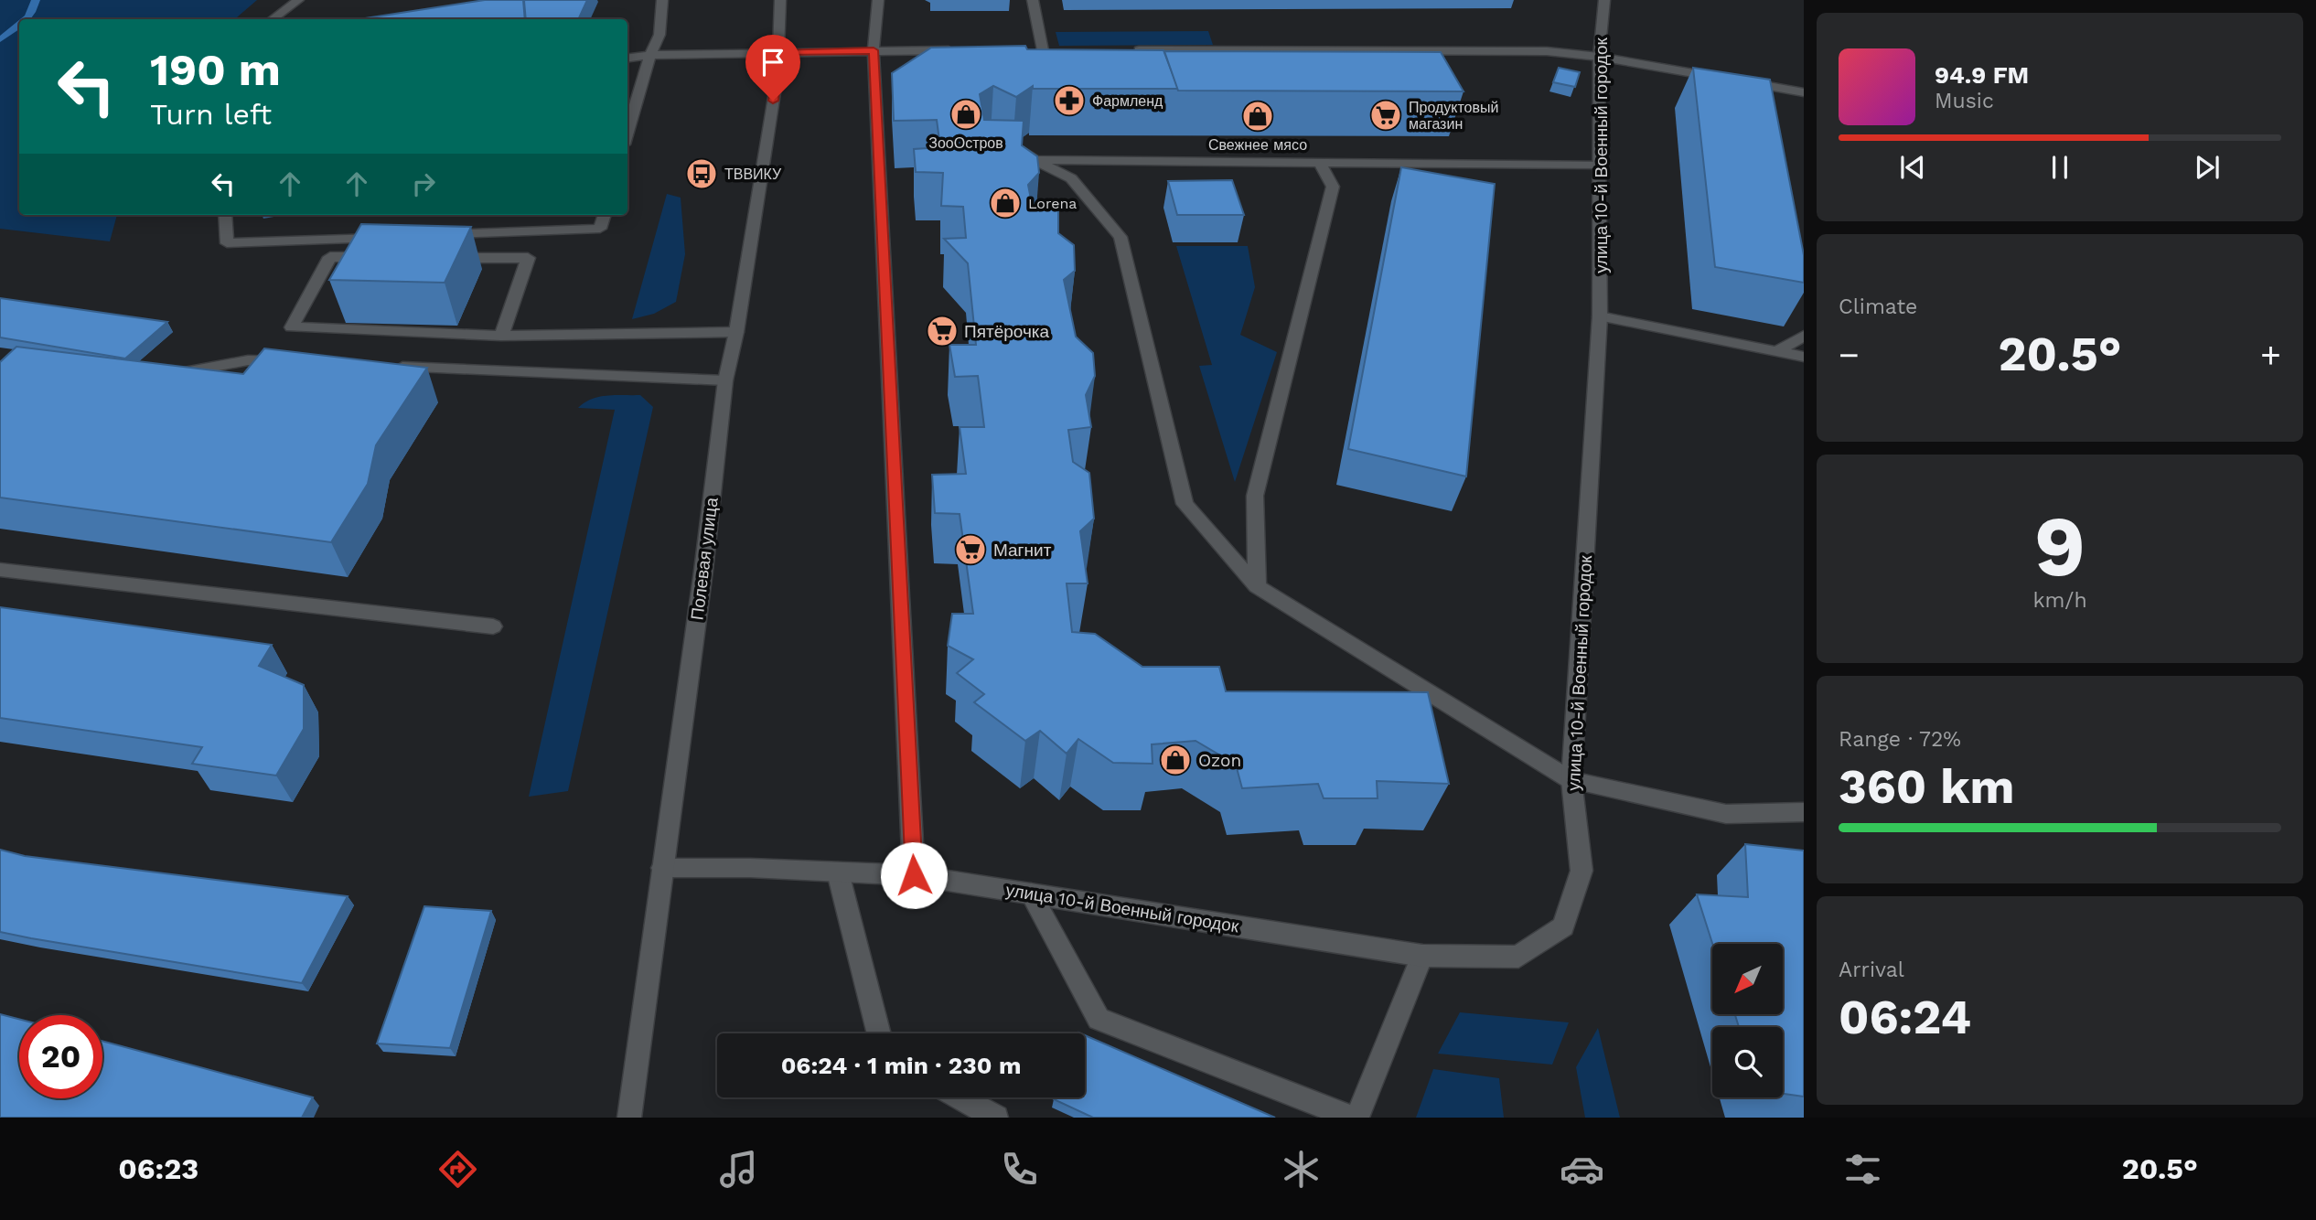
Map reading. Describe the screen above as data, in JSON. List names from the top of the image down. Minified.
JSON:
{"streets":{"street":["улица 10-й Военный городок","Полевая улица"]},"crossings":[["улица 10-й Военный городок","Полевая улица"]],"places":{"pharmacy":["Фармленд"],"shop":["ЗооОстров","Свежнее мясо","Lorena","Ozon"],"supermarket":["Продуктовый магазин","Пятёрочка","Магнит"],"bus stop":["ТВВИКУ"]},"north":"bottom left","page":{"turn":["190 m","Turn left"],"song":["94.9 FM","Music"],"tile":["Climate",["9","km/h"],["Range · 72%","360 km"],["Arrival","06:24"]],"heat":["−","20.5°","+"],"limit":"20","trip":"06:24 · 1 min · 230 m","tabs":["06:23","20.5°"]}}
